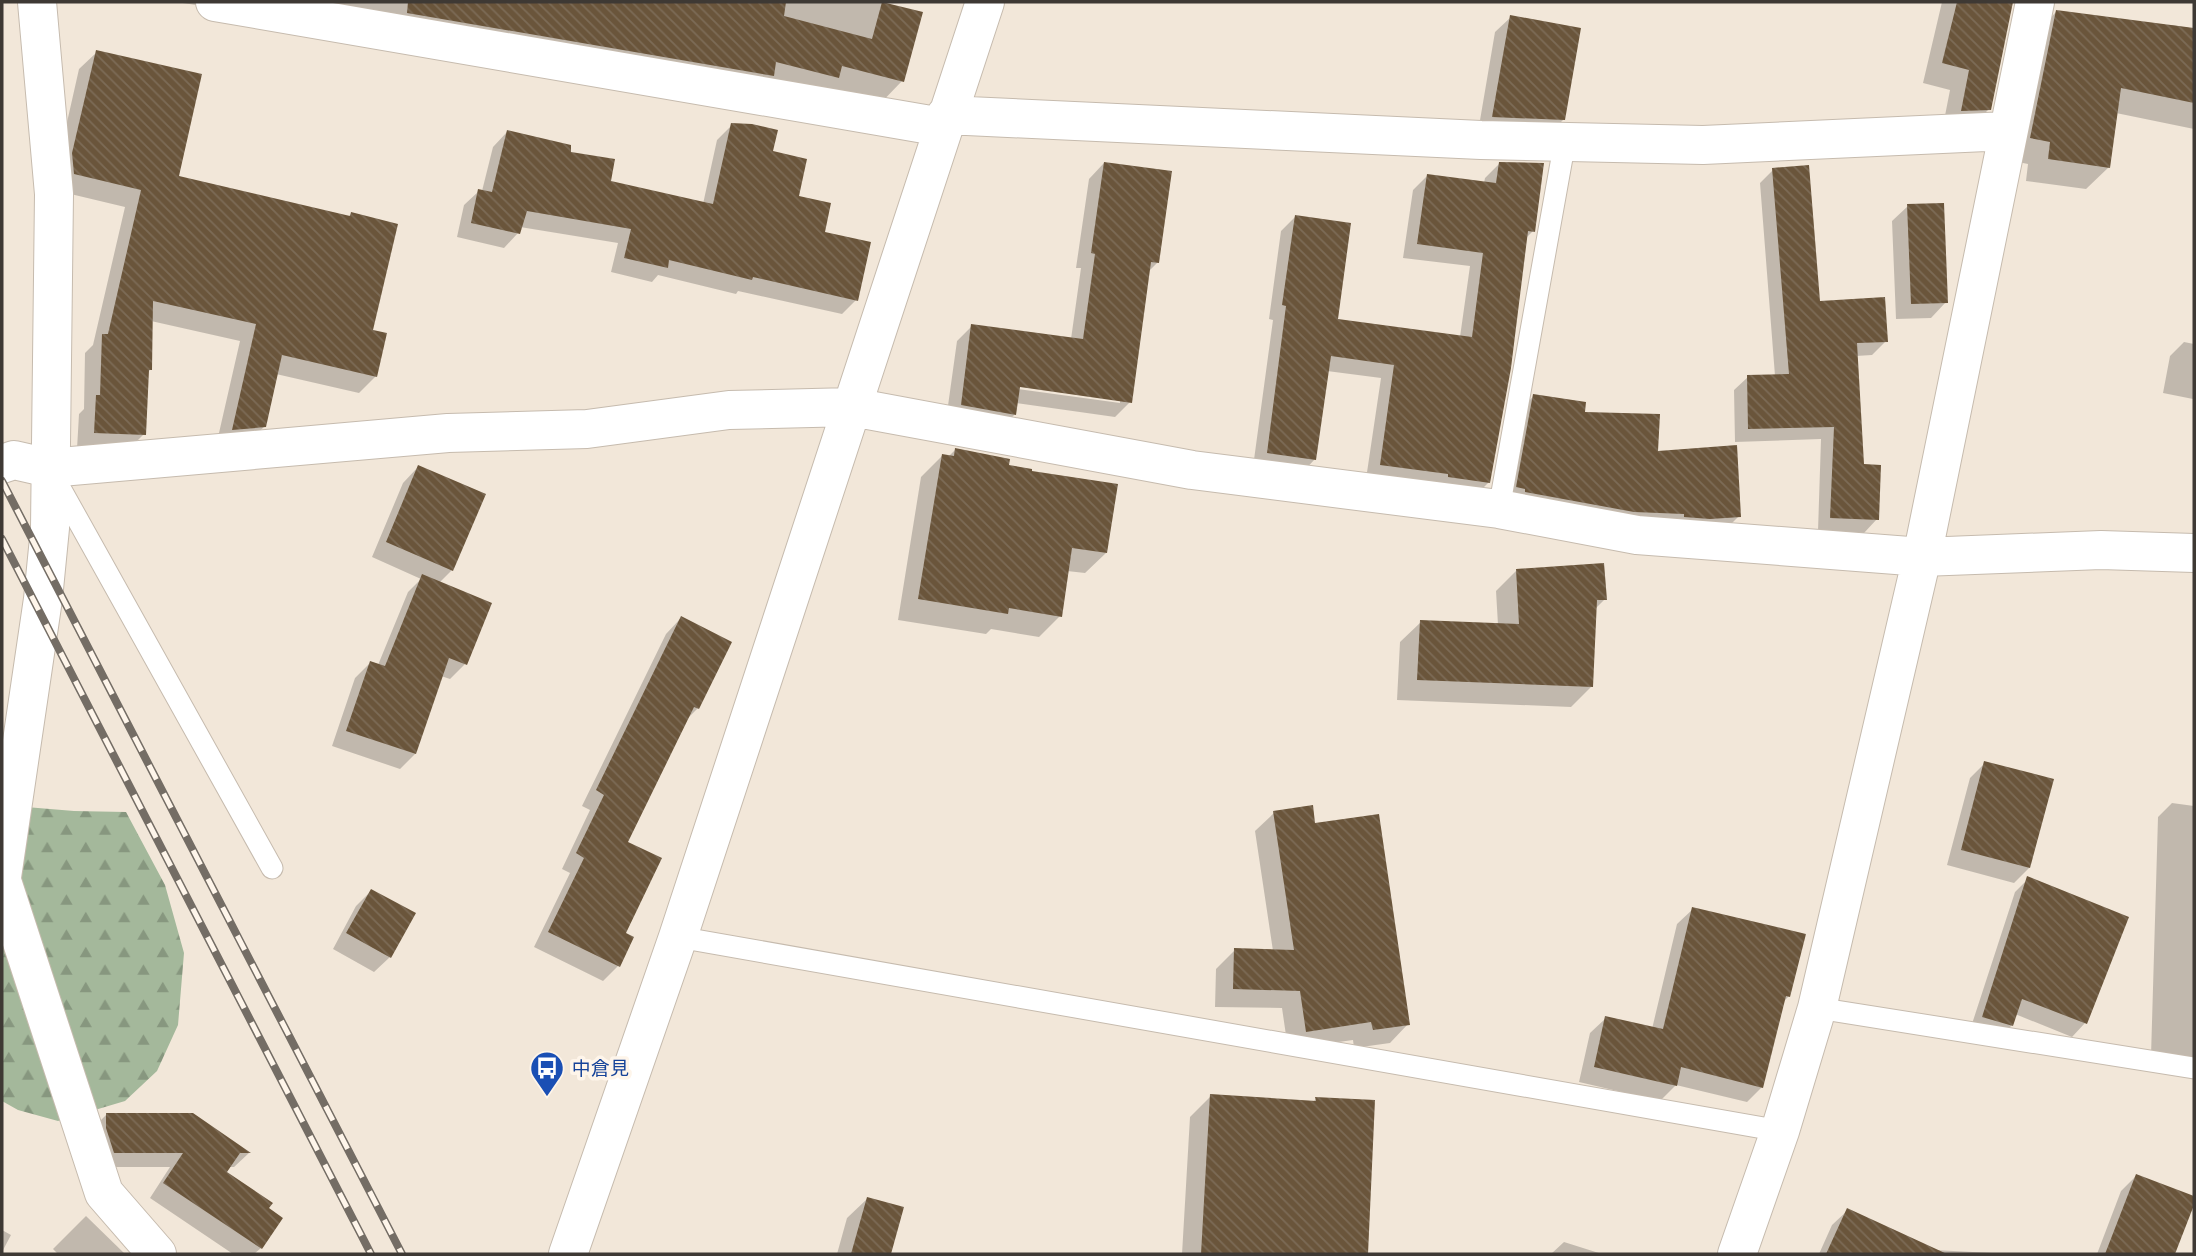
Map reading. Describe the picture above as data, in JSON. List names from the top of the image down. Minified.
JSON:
{"places":{"bus stop":["中倉見"]}}
